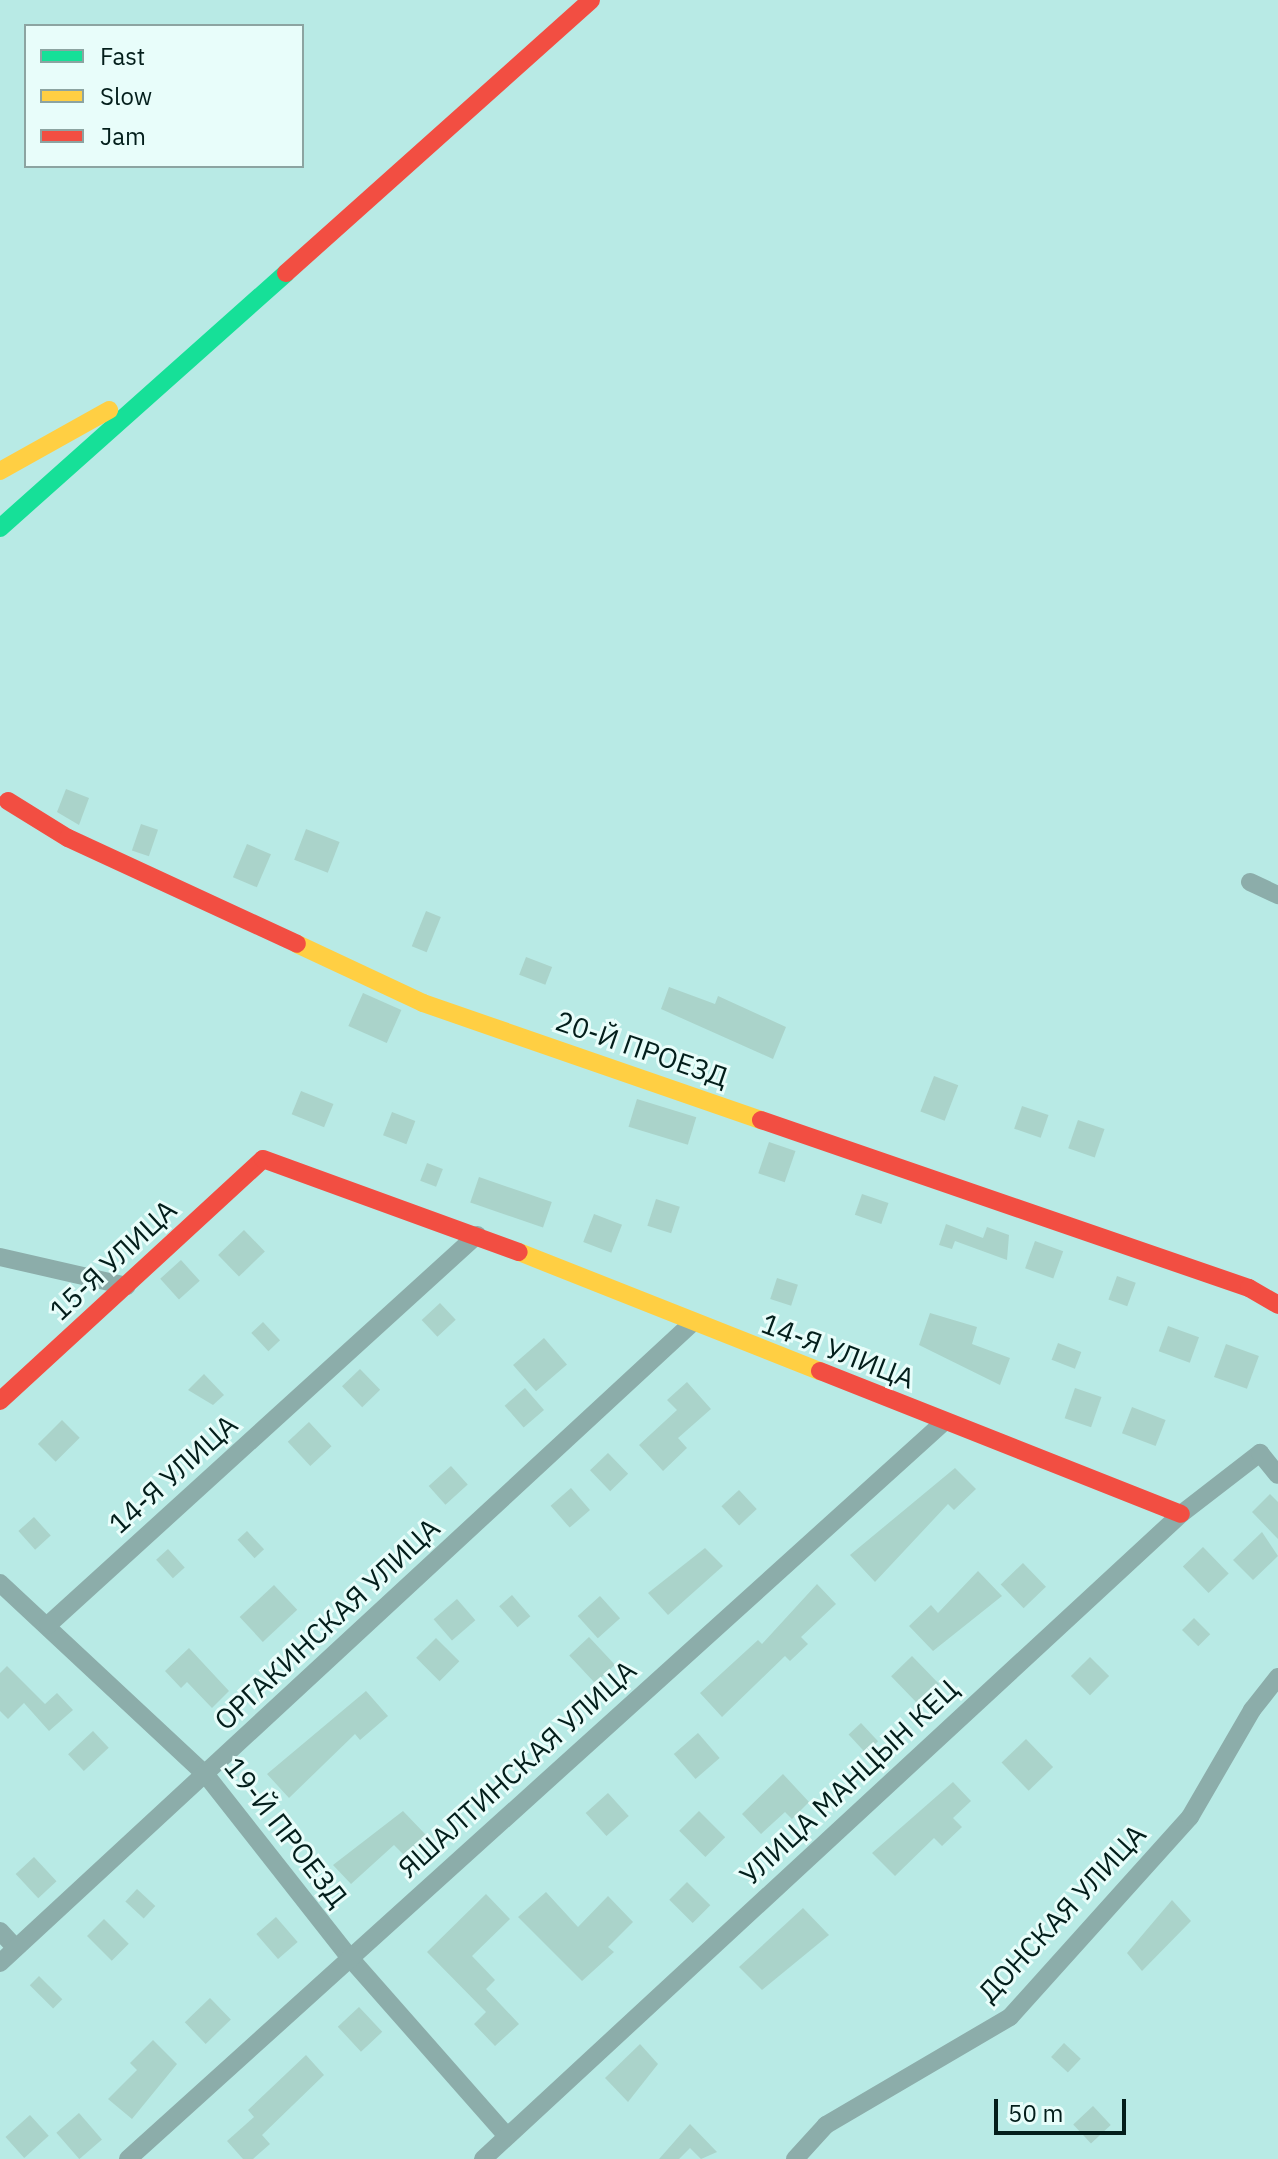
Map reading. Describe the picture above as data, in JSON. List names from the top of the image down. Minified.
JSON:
{"streets":{"main road":["20-Й ПРОЕЗД","15-Я УЛИЦА","14-Я УЛИЦА"],"street":["ОРГАКИНСКАЯ УЛИЦА","ЯШАЛТИНСКАЯ УЛИЦА","УЛИЦА МАНЦЫН КЕЦ","19-Й ПРОЕЗД","ДОНСКАЯ УЛИЦА"]},"crossings":[["15-Я УЛИЦА","14-Я УЛИЦА"],["14-Я УЛИЦА","ОРГАКИНСКАЯ УЛИЦА"],["14-Я УЛИЦА","ЯШАЛТИНСКАЯ УЛИЦА"],["14-Я УЛИЦА","УЛИЦА МАНЦЫН КЕЦ"],["14-Я УЛИЦА","19-Й ПРОЕЗД"],["ОРГАКИНСКАЯ УЛИЦА","19-Й ПРОЕЗД"],["ЯШАЛТИНСКАЯ УЛИЦА","19-Й ПРОЕЗД"],["УЛИЦА МАНЦЫН КЕЦ","19-Й ПРОЕЗД"]],"legend":["Fast","Slow","Jam"],"scale_bar":"50 m"}
